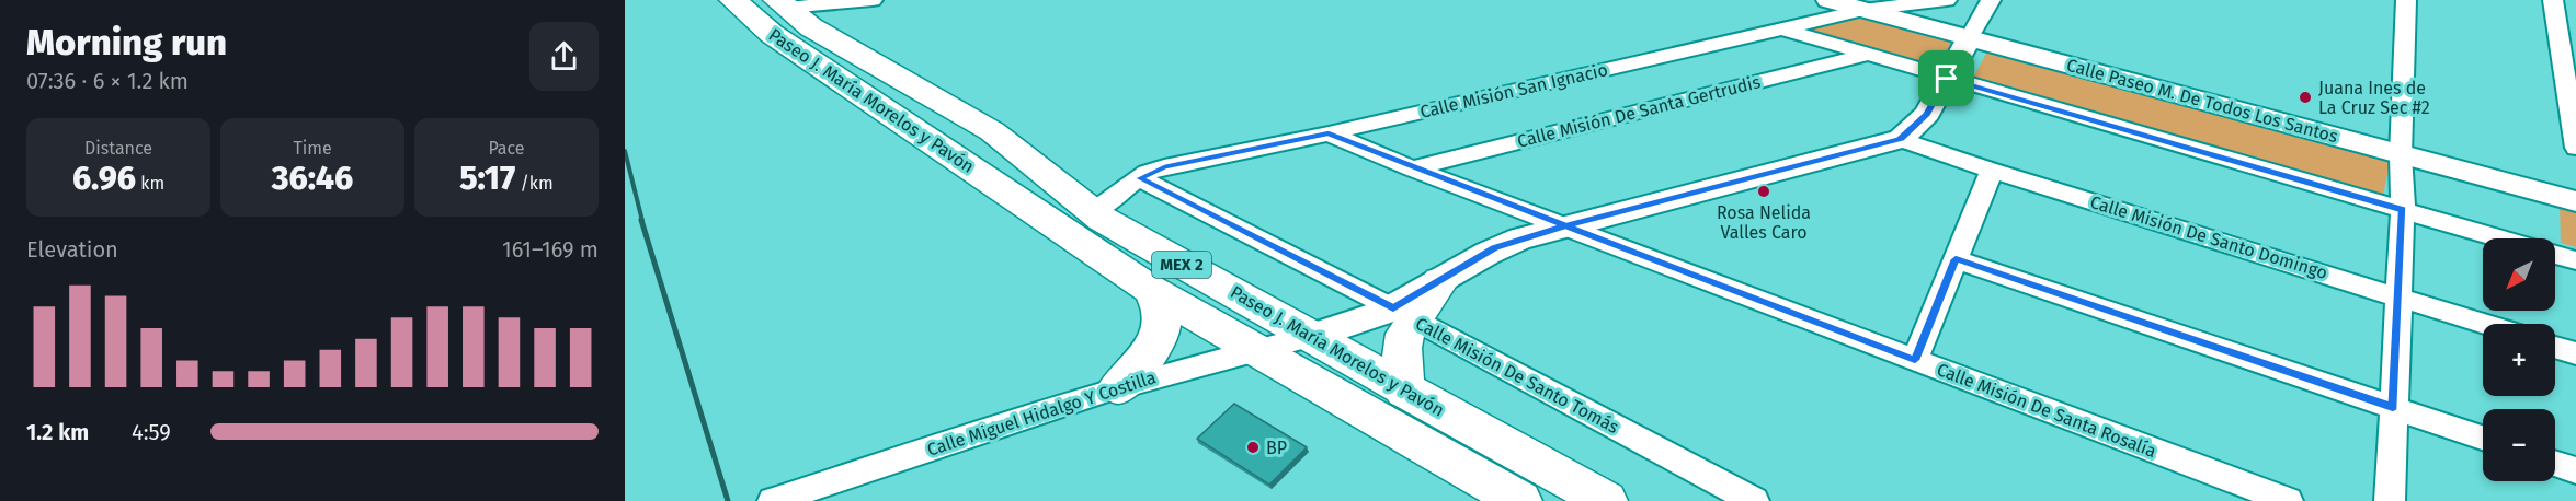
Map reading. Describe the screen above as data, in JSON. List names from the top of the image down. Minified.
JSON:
{"streets":{"highway":["Paseo J. María Morelos y Pavón","MEX 2"],"main road":["Calle Paseo M. De Todos Los Santos"],"street":["Calle Misión San Ignacio","Calle Misión De Santa Gertrudis","Calle Misión De Santo Domingo","Calle Misión De Santo Tomás","Calle Misión De Santa Rosalía","Calle Miguel Hidalgo Y Costilla"]},"crossings":[["Calle Misión San Ignacio","Paseo J. María Morelos y Pavón"],["Calle Misión San Ignacio","Calle Paseo M. De Todos Los Santos"],["Calle Misión San Ignacio","Calle Misión De Santo Tomás"],["Calle Misión San Ignacio","Calle Misión De Santa Rosalía"],["Paseo J. María Morelos y Pavón","Calle Miguel Hidalgo Y Costilla"],["Calle Misión De Santa Gertrudis","Calle Misión De Santa Rosalía"]],"places":["Juana Ines de La Cruz Sec #2","Rosa Nelida Valles Caro","BP"],"north":"bottom left","page":{"heading":["Morning run","07:36 · 6 × 1.2 km"],"stats":[["Distance","6.96 km"],["Time","36:46"],["Pace","5:17 /km"]],"chart":["Elevation","161–169 m"],"map_buttons":["+","−"],"list":[{"name":"1.2 km","note":"4:59"}]}}
